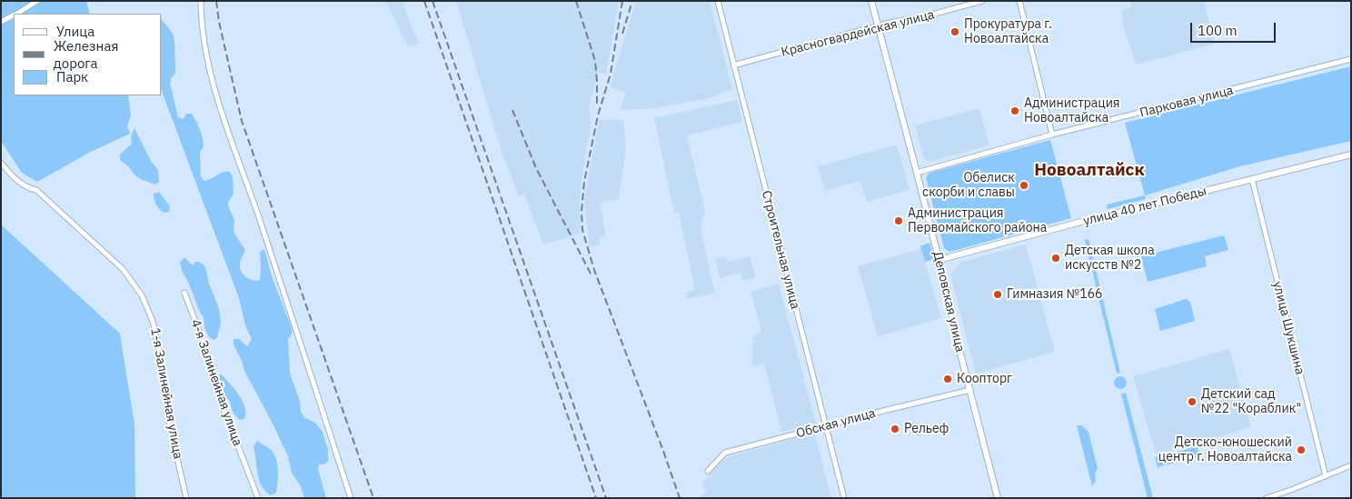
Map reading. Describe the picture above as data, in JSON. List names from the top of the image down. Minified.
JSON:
{"streets":{"street":["Красногвардейская улица","Парковая улица","улица 40 лет Победы","Строительная улица","Деповская улица","улица Шукшина","4-я Залинейная улица","1-я Залинейная улица","Обская улица"]},"crossings":[["Красногвардейская улица","Строительная улица"],["Красногвардейская улица","Деповская улица"],["Парковая улица","Деповская улица"],["улица 40 лет Победы","Деповская улица"],["улица 40 лет Победы","улица Шукшина"],["Строительная улица","Обская улица"],["Деповская улица","Обская улица"]],"districts":["Новоалтайск"],"places":["Прокуратура г. Новоалтайска","Администрация Новоалтайска","Обелиск скорби и славы","Администрация Первомайского района","Детская школа искусств №2","Гимназия №166","Коопторг","Детский сад №22 \"Кораблик\"","Рельеф","Детско-юношеский центр г. Новоалтайска"],"legend":["Улица","Железная дорога","Парк"],"scale_bar":"100 m"}
